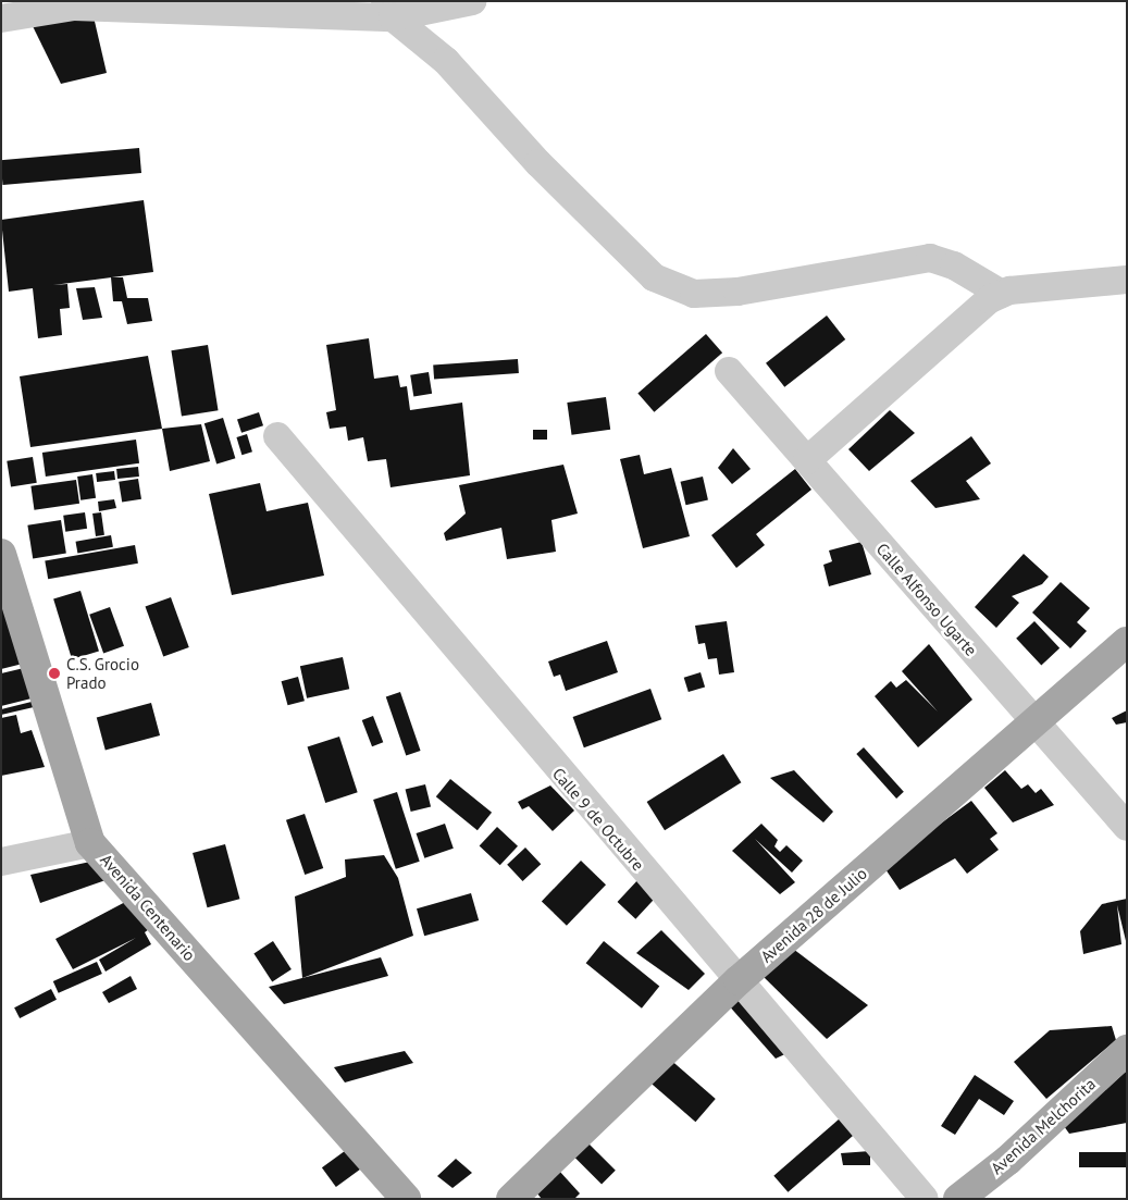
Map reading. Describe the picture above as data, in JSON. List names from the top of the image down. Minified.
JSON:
{"streets":{"main road":["Avenida Centenario","Avenida 28 de Julio","Avenida Melchorita"],"street":["Calle Alfonso Ugarte","Calle 9 de Octubre"]},"crossings":[["Calle Alfonso Ugarte","Avenida 28 de Julio"],["Calle 9 de Octubre","Avenida 28 de Julio"]],"places":["C.S. Grocio Prado"]}
